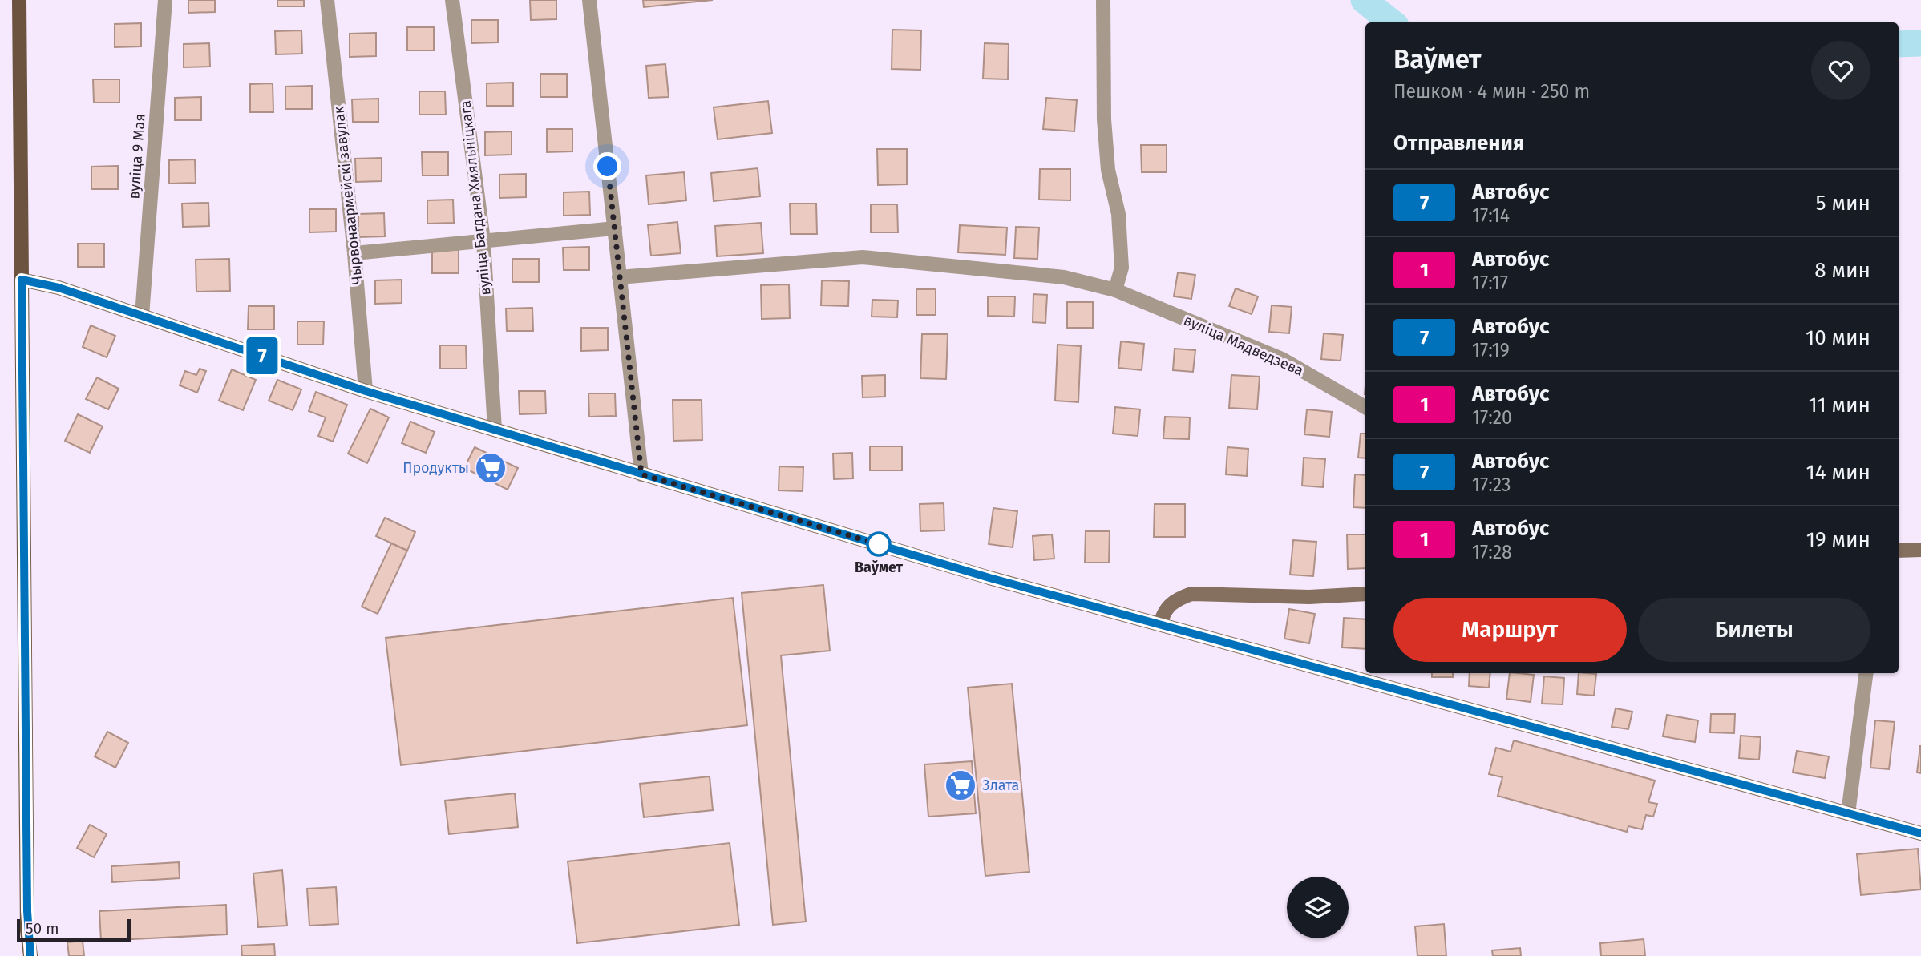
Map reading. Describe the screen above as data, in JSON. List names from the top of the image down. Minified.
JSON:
{"streets":{"street":["вуліца 9 Мая","Чырвонаармейскі завулак","вуліца Багдана Хмяльніцкага","вуліца Мядведзева"]},"places":{"supermarket":["Продукты","Злата"],"other":["Ваўмет"]},"lines":["bus line 7"],"scale_bar":"50 m","page":{"on_map":"7","heading":[["Ваўмет","Пешком · 4 мин · 250 m"],"Отправления"],"list":[{"mark":"7","name":"Автобус","note":"17:14","value":"5 мин"},{"mark":"1","name":"Автобус","note":"17:17","value":"8 мин"},{"mark":"7","name":"Автобус","note":"17:19","value":"10 мин"},{"mark":"1","name":"Автобус","note":"17:20","value":"11 мин"},{"mark":"7","name":"Автобус","note":"17:23","value":"14 мин"},{"mark":"1","name":"Автобус","note":"17:28","value":"19 мин"}],"buttons":["Маршрут","Билеты"],"scale":"50 m"}}
